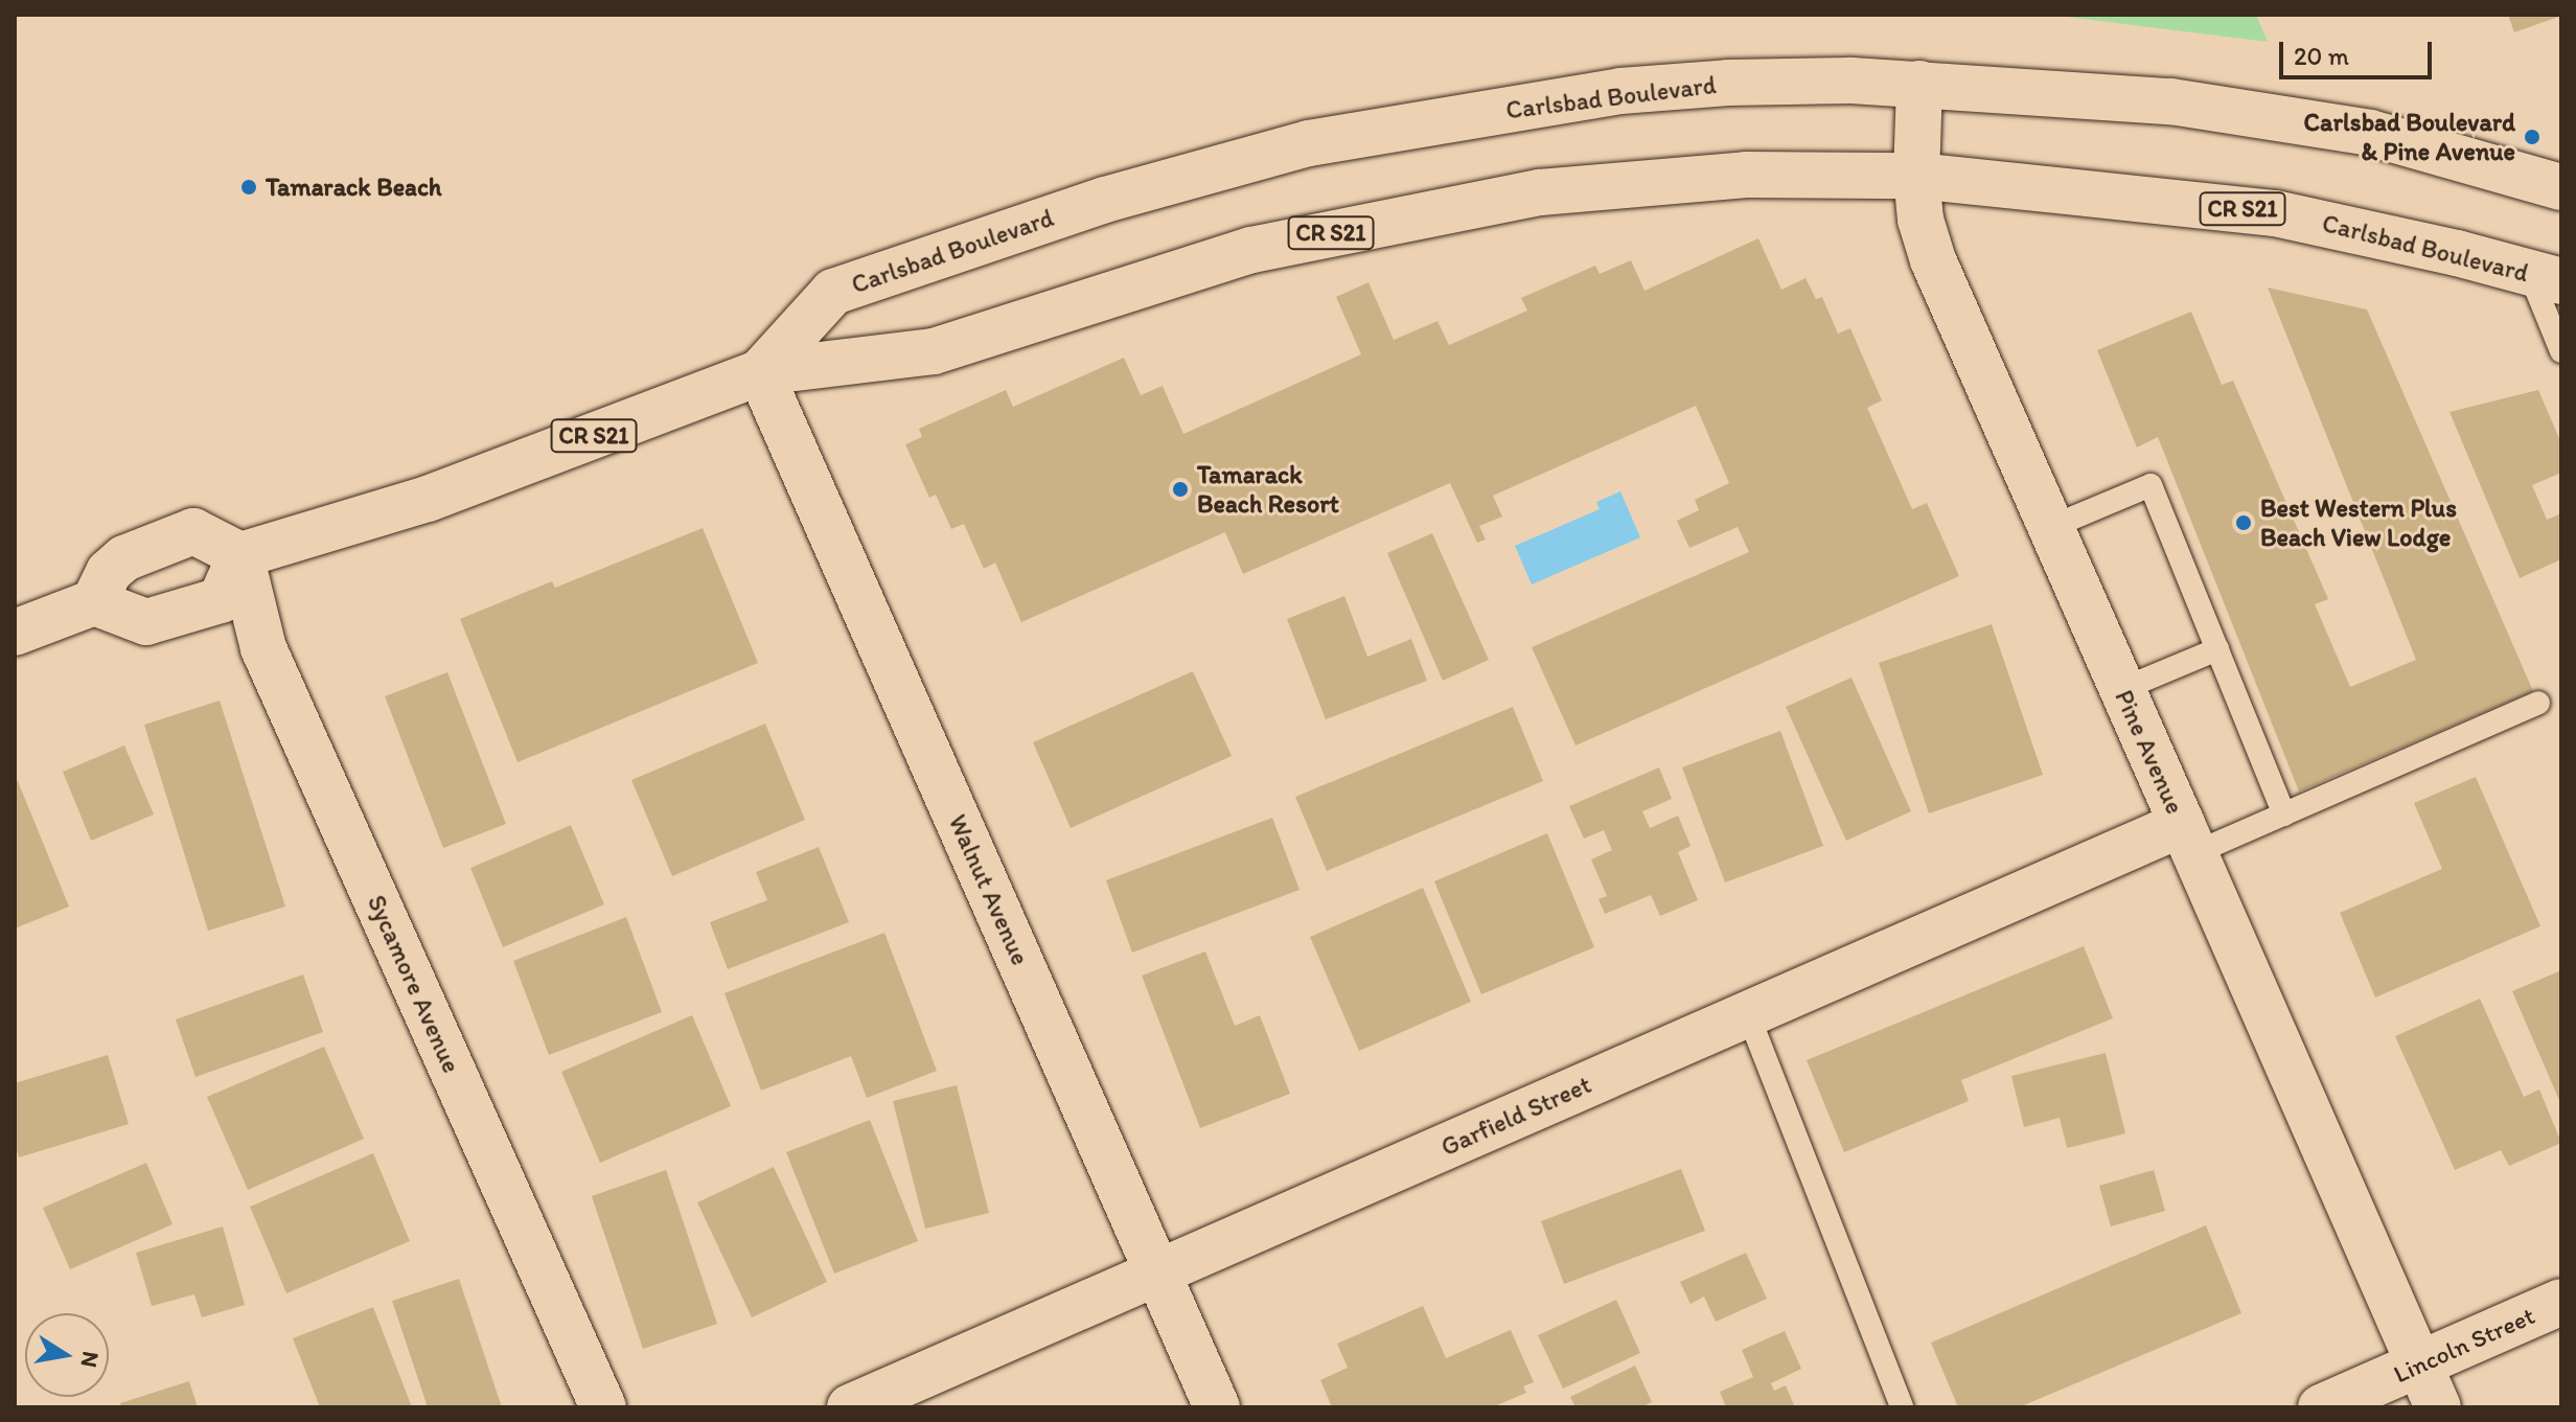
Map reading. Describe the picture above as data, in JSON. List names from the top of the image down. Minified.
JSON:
{"streets":{"street":["Carlsbad Boulevard","CR S21","Pine Avenue","Walnut Avenue","Sycamore Avenue","Garfield Street","Lincoln Street"]},"crossings":[["Carlsbad Boulevard","Pine Avenue"],["Carlsbad Boulevard","Walnut Avenue"],["Carlsbad Boulevard","Sycamore Avenue"],["Pine Avenue","Garfield Street"],["Pine Avenue","Lincoln Street"],["Walnut Avenue","Garfield Street"]],"places":["Carlsbad Boulevard & Pine Avenue","Tamarack Beach","Tamarack Beach Resort","Best Western Plus Beach View Lodge"],"scale_bar":"20 m","north":"right"}
